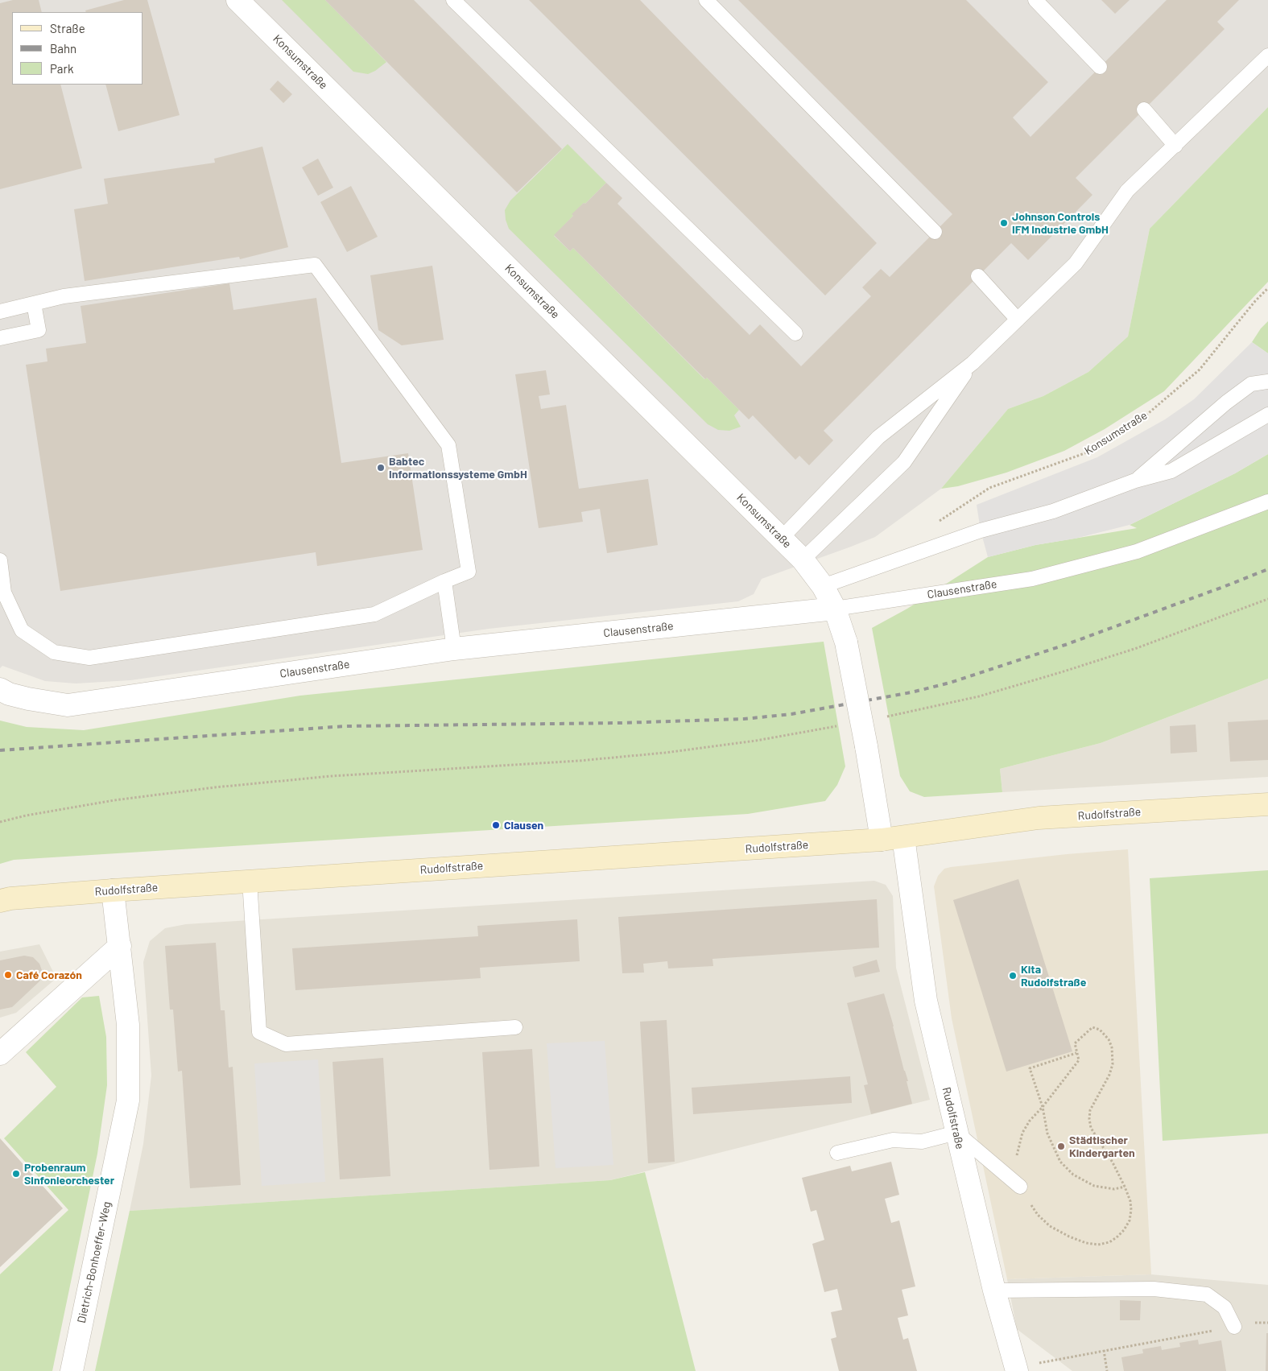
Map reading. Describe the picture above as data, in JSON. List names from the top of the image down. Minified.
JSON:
{"streets":{"street":["Konsumstraße","Clausenstraße","Rudolfstraße","Dietrich-Bonhoeffer-Weg"]},"crossings":[["Konsumstraße","Clausenstraße"],["Konsumstraße","Rudolfstraße"],["Rudolfstraße","Dietrich-Bonhoeffer-Weg"]],"places":["Johnson Controls IFM Industrie GmbH","Babtec Informationssysteme GmbH","Clausen","Café Corazón","Kita Rudolfstraße","Städtischer Kindergarten","Probenraum Sinfonieorchester"],"legend":["Straße","Bahn","Park"]}
